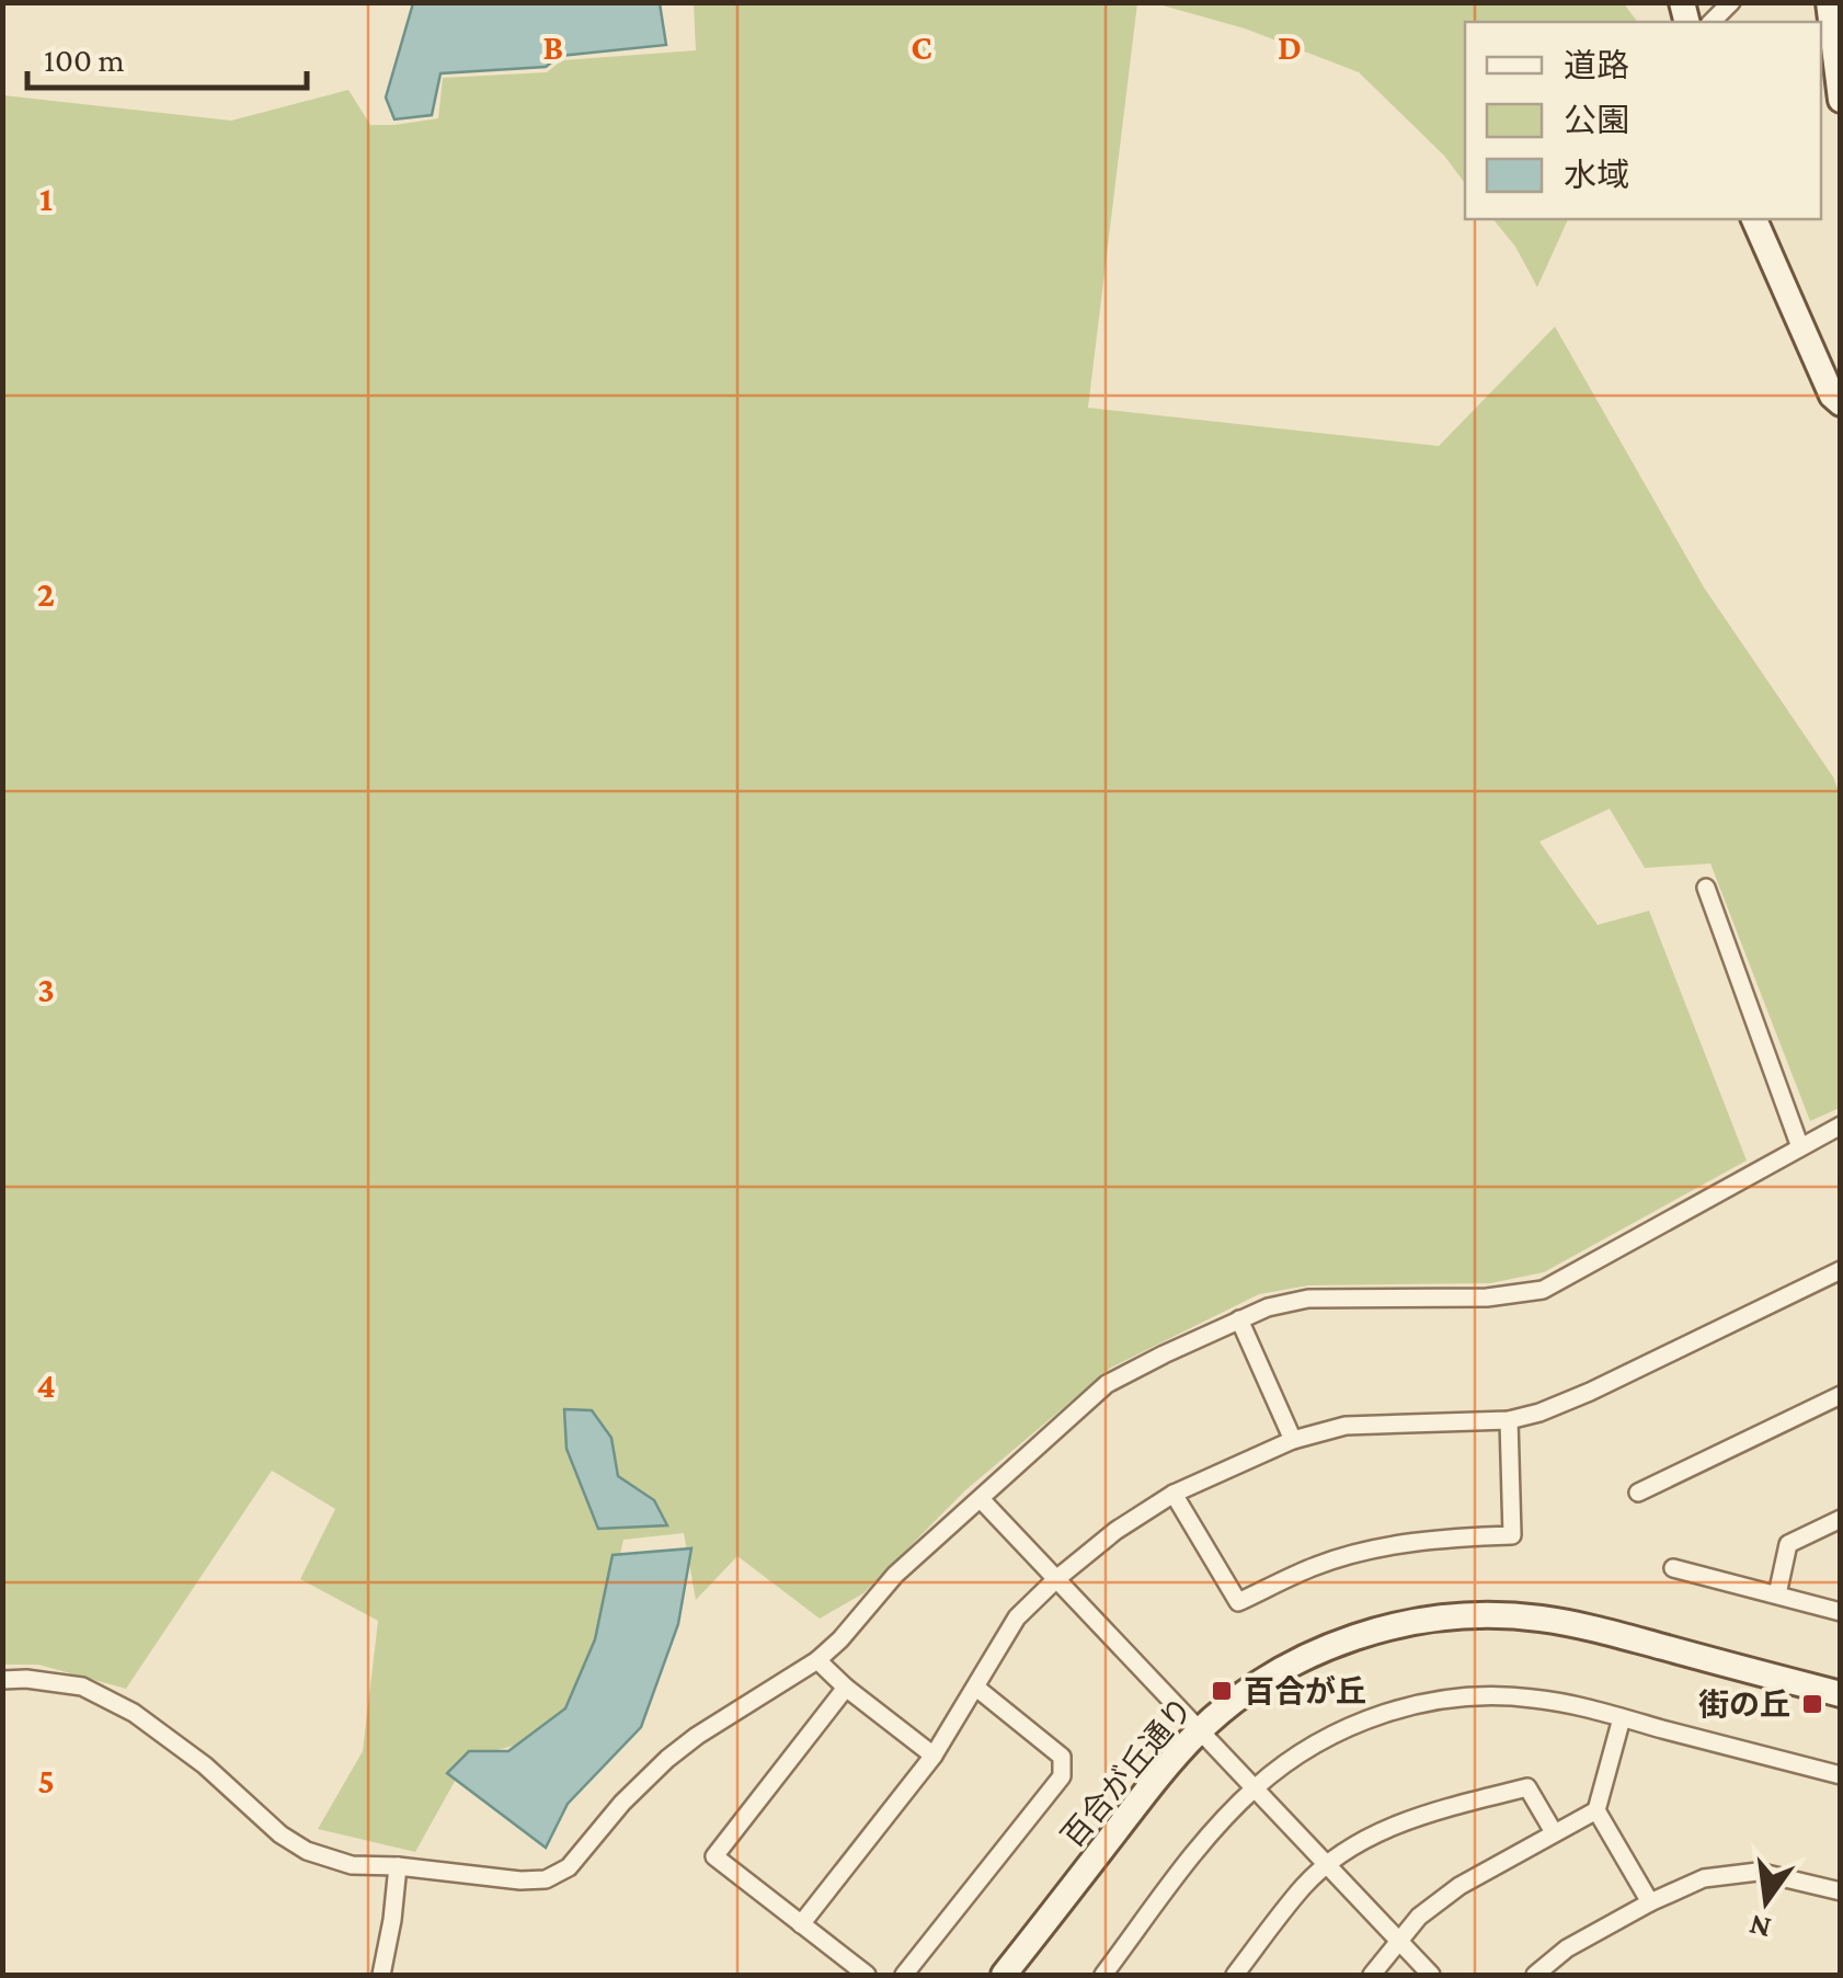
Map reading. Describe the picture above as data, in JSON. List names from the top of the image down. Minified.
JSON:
{"streets":{"street":["百合が丘通り"]},"places":{"transit":["百合が丘","街の丘"]},"legend":["道路","公園","水域"],"scale_bar":"100 m","north":"bottom","grid":{"columns":["B","C","D"],"rows":["1","2","3","4","5"]}}
